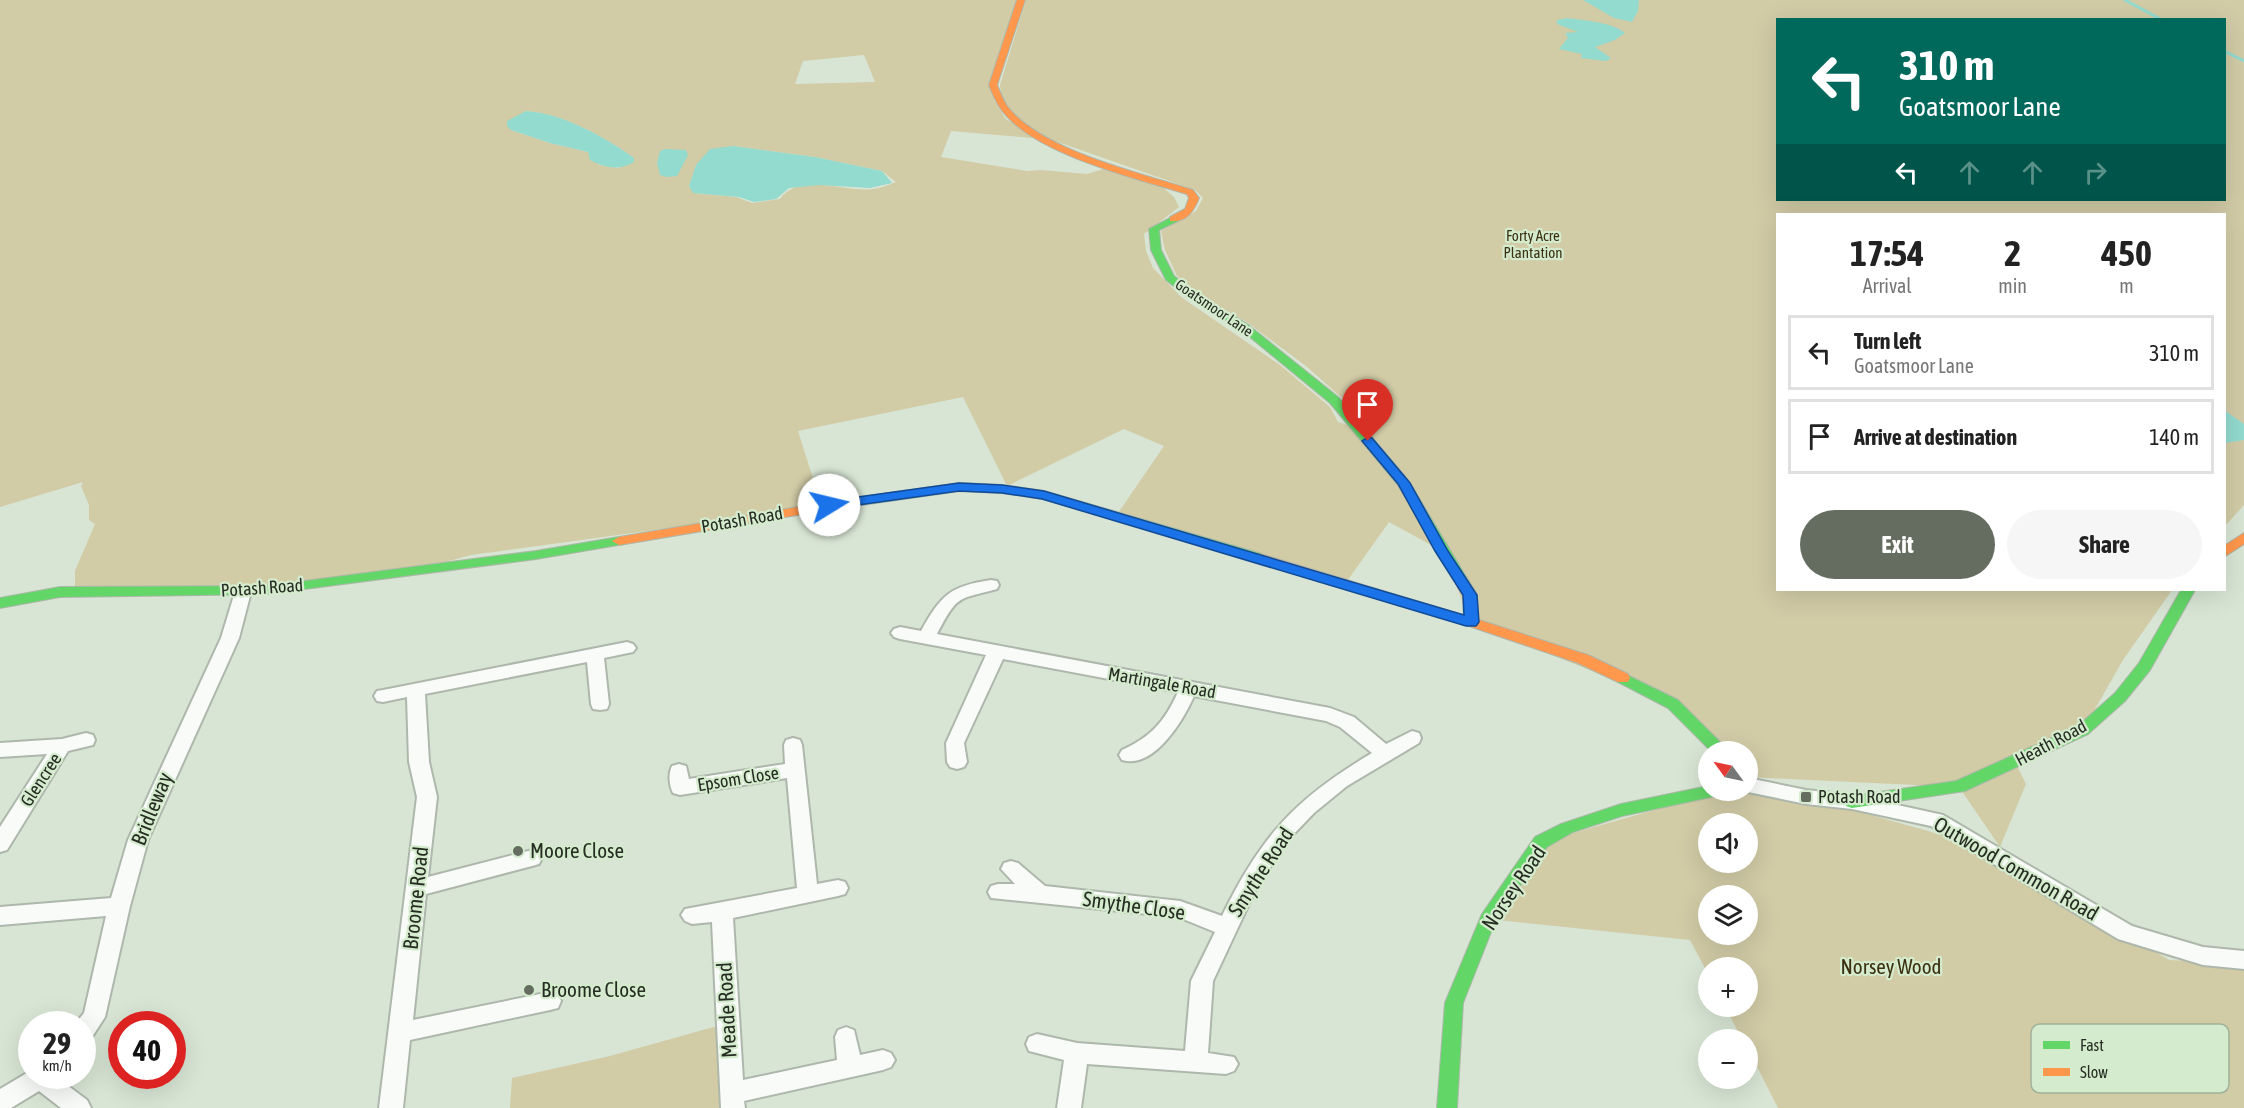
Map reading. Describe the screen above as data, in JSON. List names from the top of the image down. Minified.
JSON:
{"streets":{"street":["Goatsmoor Lane","Potash Road","Martingale Road","Heath Road","Epsom Close","Glencree","Bridleway","Outwood Common Road","Smythe Road","Norsey Road","Broome Road","Smythe Close","Meade Road"]},"crossings":[["Goatsmoor Lane","Potash Road"],["Potash Road","Bridleway"],["Martingale Road","Smythe Road"],["Heath Road","Outwood Common Road"],["Smythe Road","Smythe Close"]],"parks":["Forty Acre Plantation","Norsey Wood"],"places":{"transit":["Potash Road"],"other":["Moore Close","Broome Close"]},"legend":["Fast","Slow"],"north":"top left","page":{"turn":["310 m","Goatsmoor Lane"],"eta":["17:54","Arrival","2","min","450","m"],"list":[{"name":"Turn left","note":"Goatsmoor Lane","value":"310 m"},{"name":"Arrive at destination","value":"140 m"}],"buttons":["Exit","Share"],"map_buttons":["+","−"],"speed":"29 km/h","limit":"40"}}
